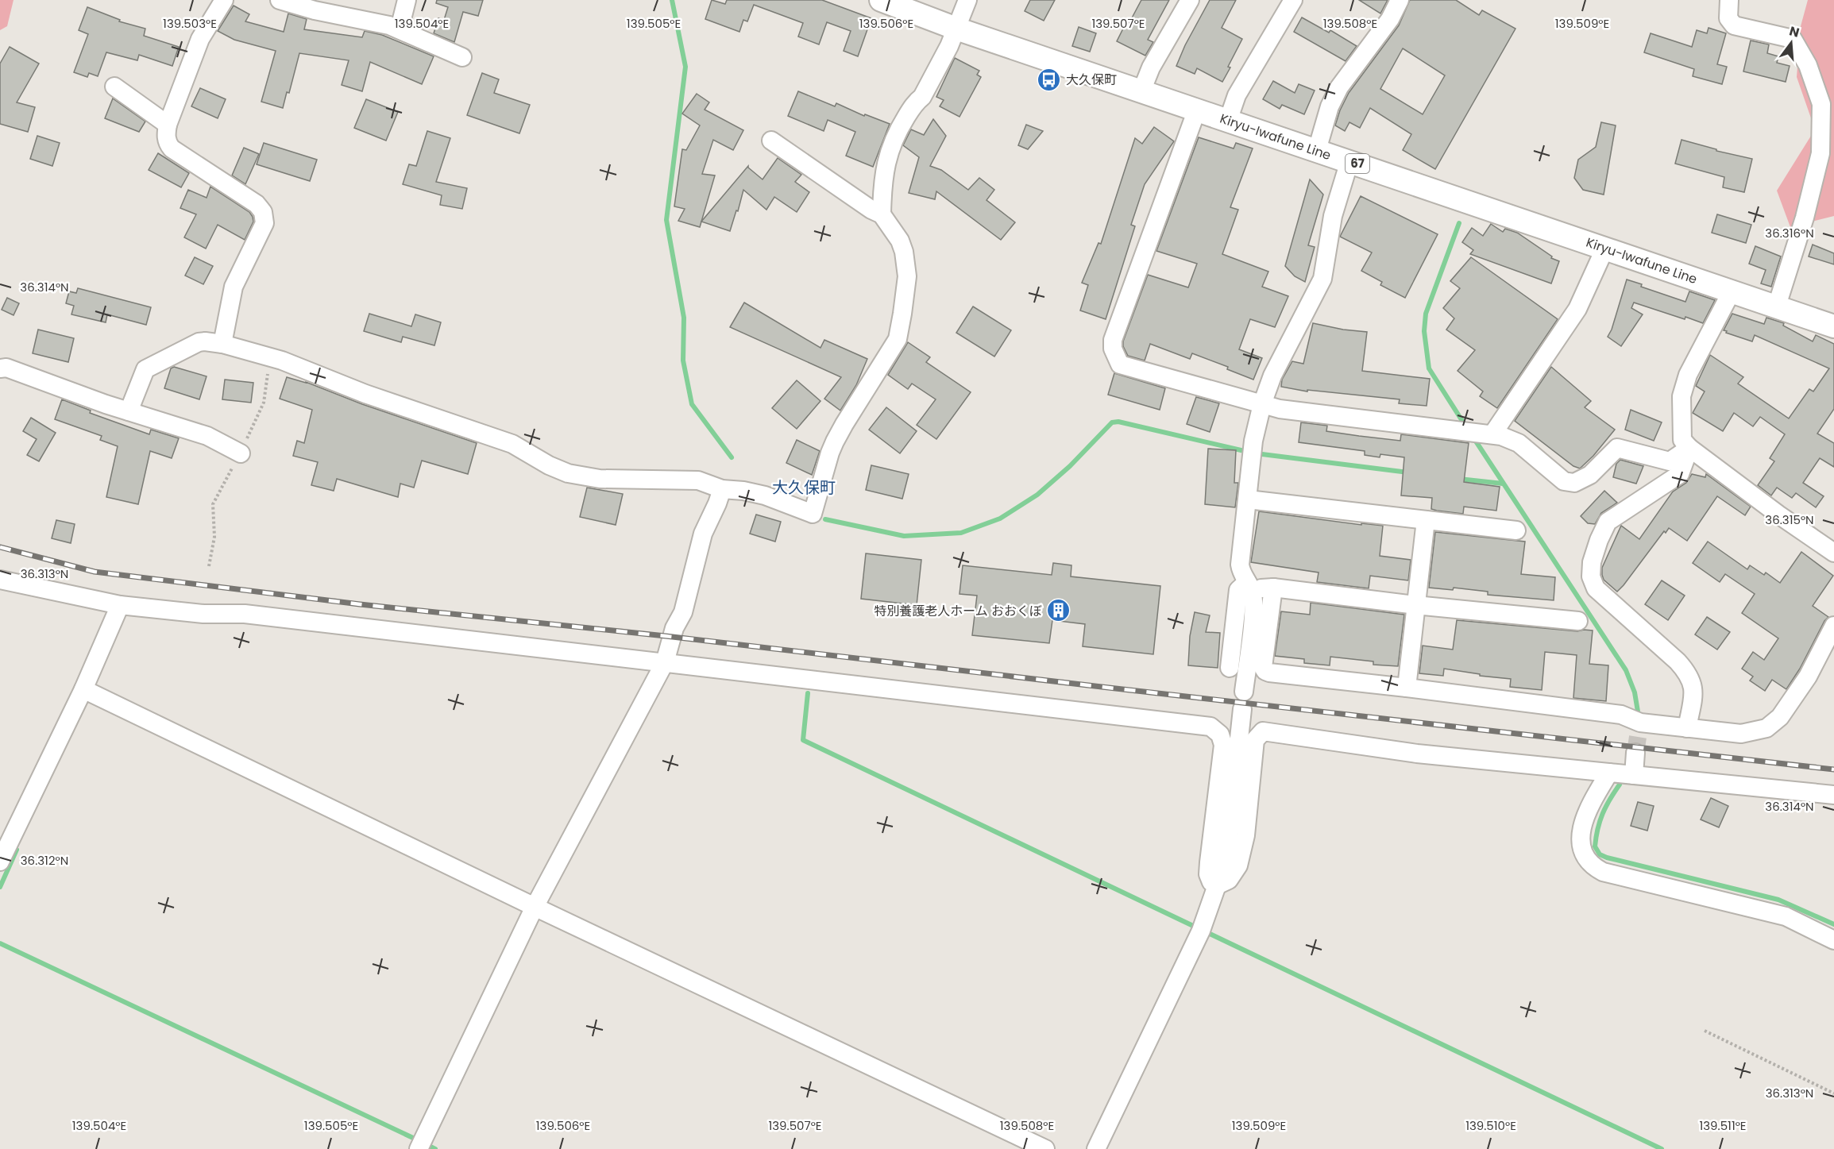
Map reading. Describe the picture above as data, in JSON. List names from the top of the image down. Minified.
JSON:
{"streets":{"main road":["Kiryu-Iwafune Line","67"]},"districts":["大久保町"],"places":{"bus stop":["大久保町"],"building":["特別養護老人ホーム おおくぼ"]},"north":"top","coordinates":["139.503°E","139.504°E","139.505°E","139.506°E","139.507°E","139.508°E","139.509°E","36.316°N","36.314°N","36.315°N","36.313°N","36.312°N","139.510°E","139.511°E"]}
